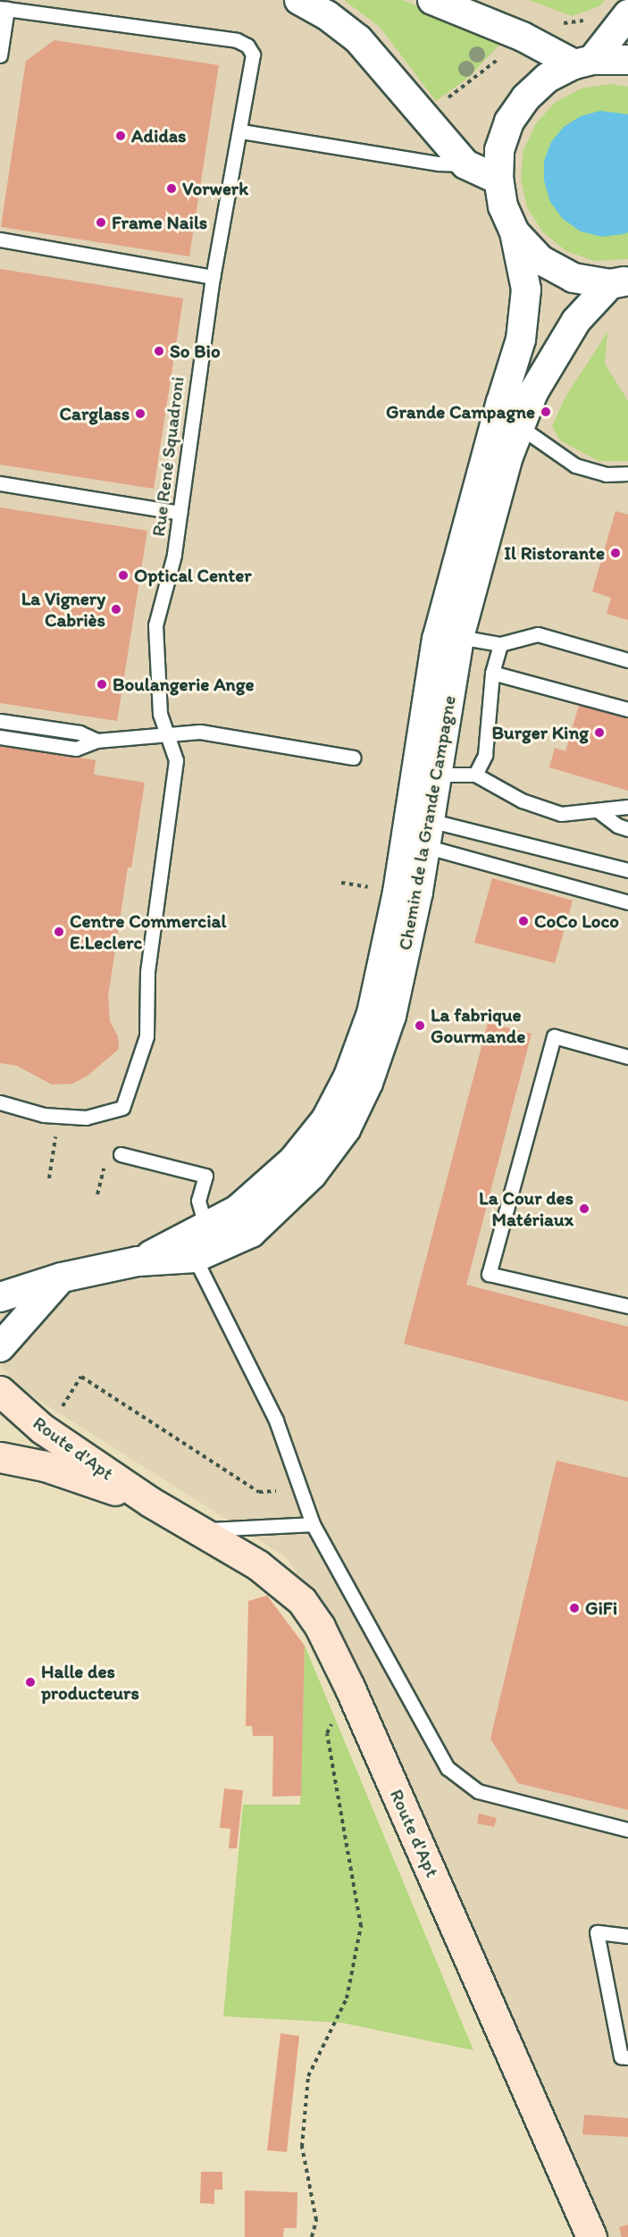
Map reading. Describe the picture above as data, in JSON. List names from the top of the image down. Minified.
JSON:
{"streets":{"main road":["Route d'Apt"],"street":["Chemin de la Grande Campagne"],"lane":["Rue René Squadroni"]},"places":["Adidas","Vorwerk","Frame Nails","So Bio","Grande Campagne","Carglass","Il Ristorante","Optical Center","La Vignery Cabriès","Boulangerie Ange","Burger King","CoCo Loco","Centre Commercial E.Leclerc","La fabrique Gourmande","La Cour des Matériaux","GiFi","Halle des producteurs"]}
